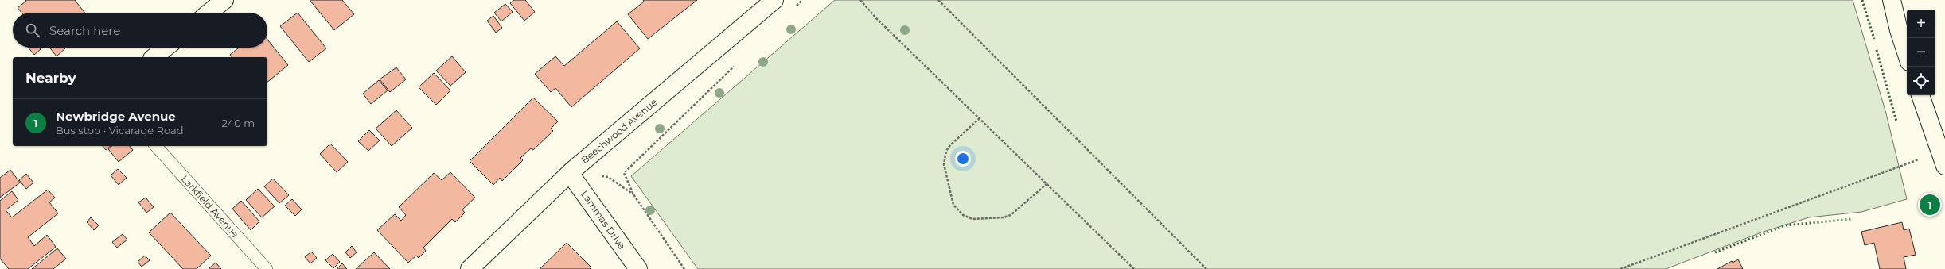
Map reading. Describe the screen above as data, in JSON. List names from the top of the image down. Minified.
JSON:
{"streets":{"street":["Beechwood Avenue","Lammas Drive"],"lane":["Larkfield Avenue"]},"crossings":[["Beechwood Avenue","Lammas Drive"]],"page":{"map_buttons":["+","−"],"search":"Search here","heading":"Nearby","list":[{"mark":"1","name":"Newbridge Avenue","note":"Bus stop · Vicarage Road","value":"240 m"}],"pins":"1"}}
